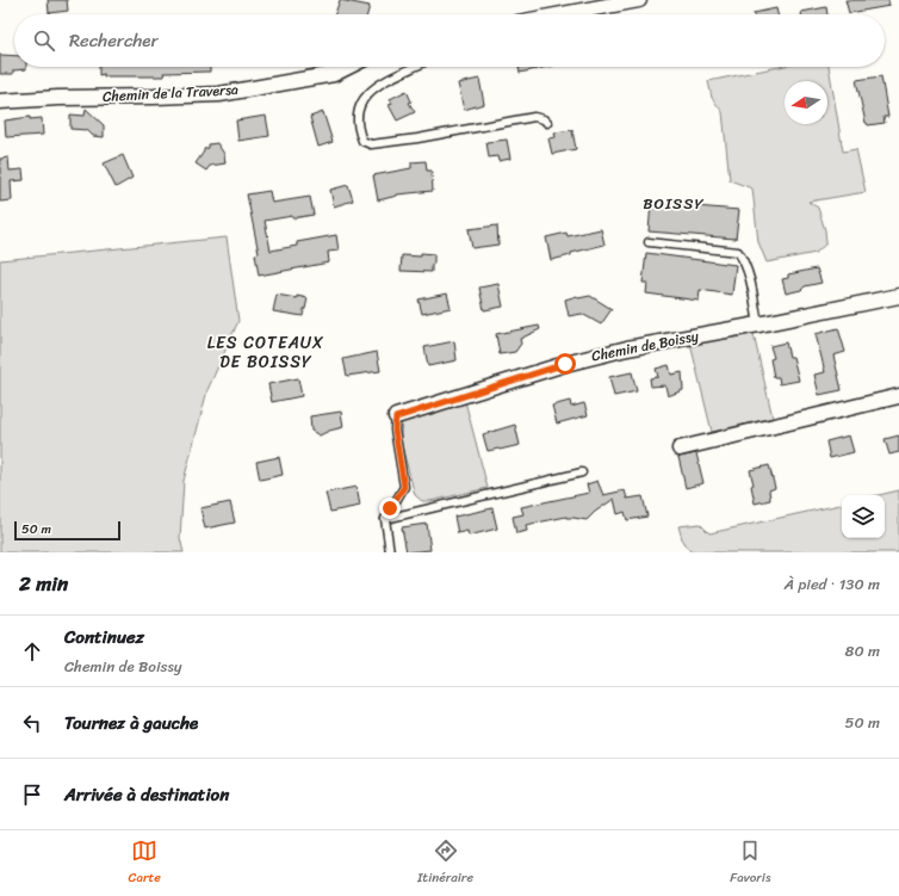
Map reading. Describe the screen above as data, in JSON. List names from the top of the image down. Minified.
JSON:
{"streets":{"street":["Chemin de la Traversa","Chemin de Boissy"]},"districts":["BOISSY","LES COTEAUX DE BOISSY"],"scale_bar":"50 m","north":"left","page":{"search":"Rechercher","scale":"50 m","heading":["2 min","À pied · 130 m"],"list":[["Continuez","Chemin de Boissy","80 m"],["Tournez à gauche","50 m"],"Arrivée à destination"],"nav":["Carte","Itinéraire","Favoris"]}}
